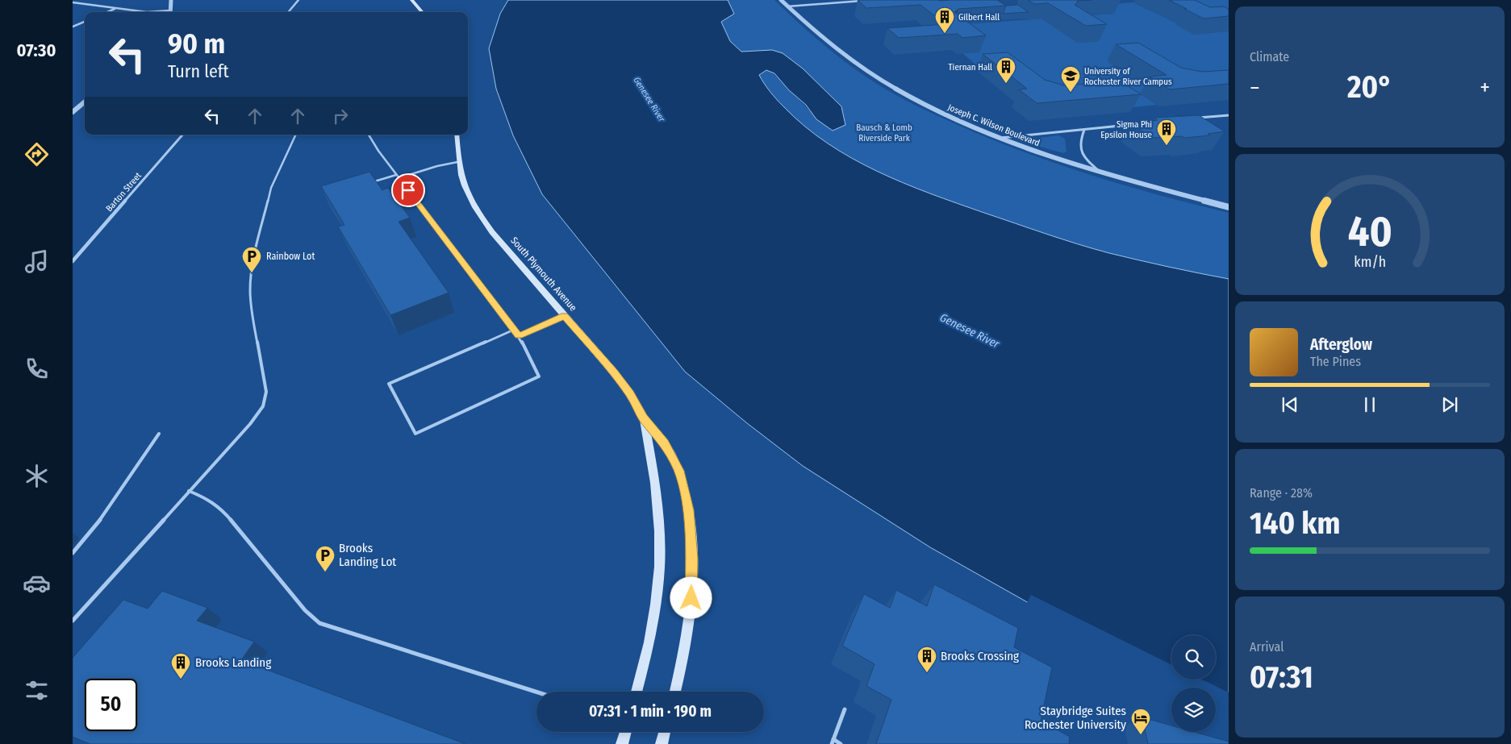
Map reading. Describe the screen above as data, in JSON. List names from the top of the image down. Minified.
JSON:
{"streets":{"main road":["South Plymouth Avenue"],"street":["Joseph C. Wilson Boulevard","Barton Street"]},"water":["Genesee River"],"parks":["Bausch & Lomb Riverside Park"],"places":{"building":["Gilbert Hall","Tiernan Hall","Sigma Phi Epsilon House","Brooks Crossing","Brooks Landing"],"school or university":["University of Rochester River Campus"],"parking":["Rainbow Lot","Brooks Landing Lot"],"hotel":["Staybridge Suites Rochester University"]},"page":{"tabs":"07:30","tile":["Climate",["Range · 28%","140 km"],["Arrival","07:31"]],"turn":["90 m","Turn left"],"heat":["−","20°","+"],"song":["Afterglow","The Pines"],"limit":"50","trip":"07:31 · 1 min · 190 m","gauge":["40","km/h"]}}
